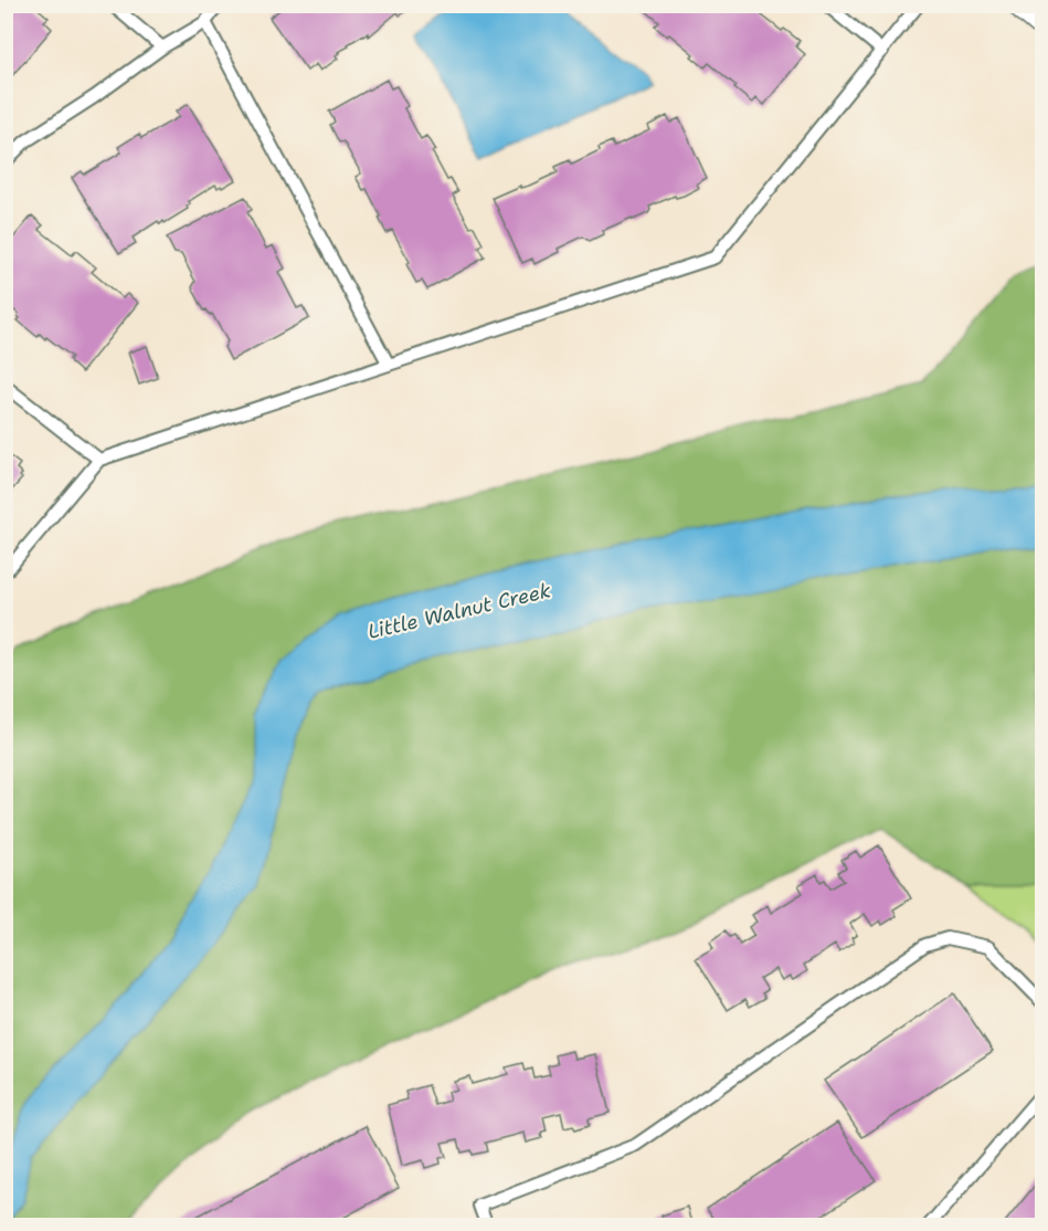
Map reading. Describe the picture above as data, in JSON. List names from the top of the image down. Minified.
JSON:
{"water":["Little Walnut Creek"]}
